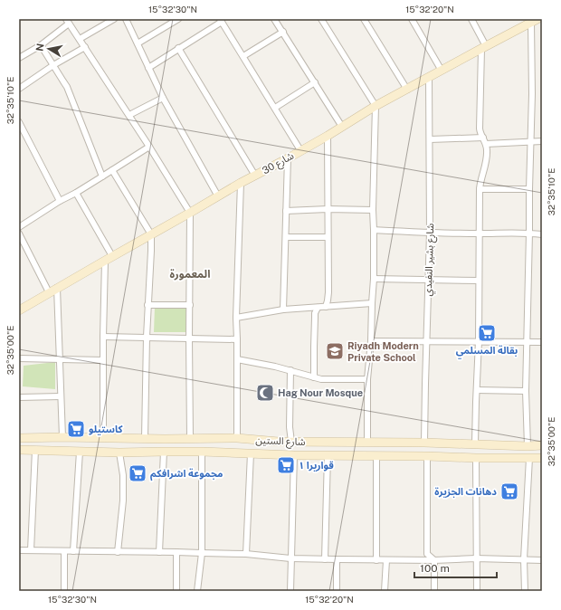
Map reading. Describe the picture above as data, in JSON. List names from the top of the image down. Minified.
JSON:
{"streets":{"main road":["شارع 30","شارع الستين"],"street":["شارع بشير النفيدي"]},"crossings":[["شارع 30","شارع بشير النفيدي"],["شارع بشير النفيدي","شارع الستين"]],"districts":["المعمورة"],"places":{"supermarket":["بقالة المسلمي","كاستيلو","قواريرا ١","مجموعة اشرافكم","دهانات الجزيرة"],"school or university":["Riyadh Modern Private School"],"mosque":["Hag Nour Mosque"]},"scale_bar":"100 m","north":"left","coordinates":["15°32'30\"N","15°32'20\"N","32°35'10\"E","32°35'00\"E"]}
